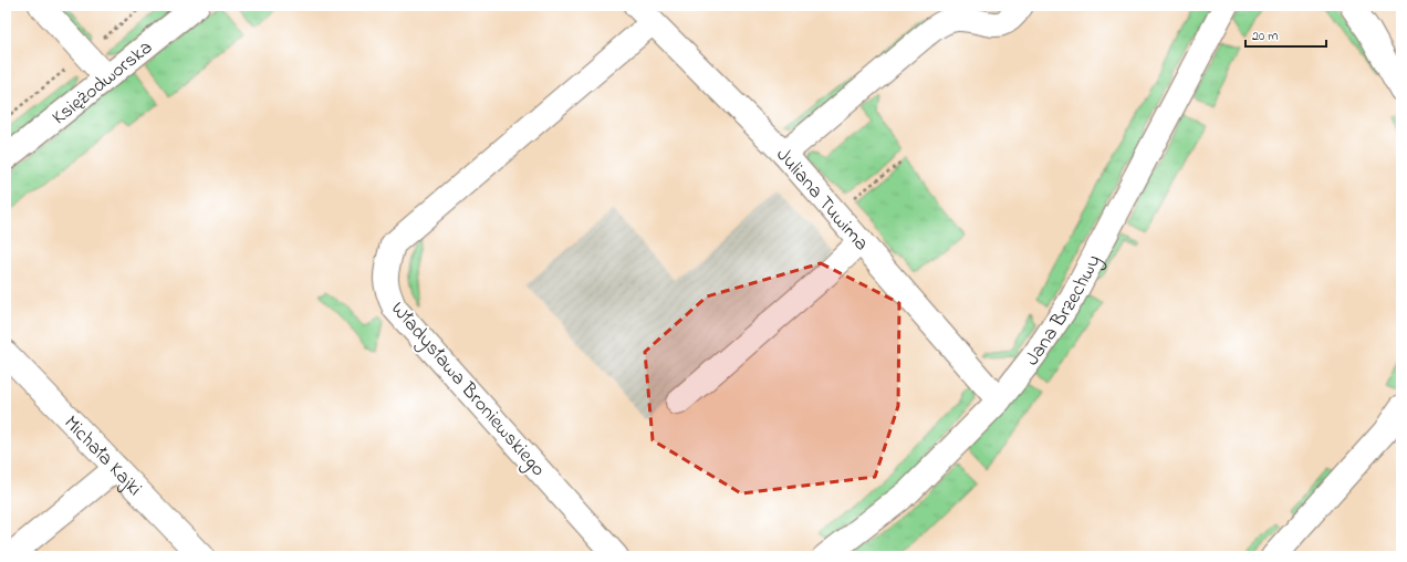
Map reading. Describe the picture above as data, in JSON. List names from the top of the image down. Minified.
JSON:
{"streets":{"street":["Księżodworska","Juliana Tuwima","Jana Brzechwy","Władysława Broniewskiego","Michała Kajki"]},"crossings":[["Juliana Tuwima","Jana Brzechwy"],["Juliana Tuwima","Władysława Broniewskiego"]],"scale_bar":"20 m"}
